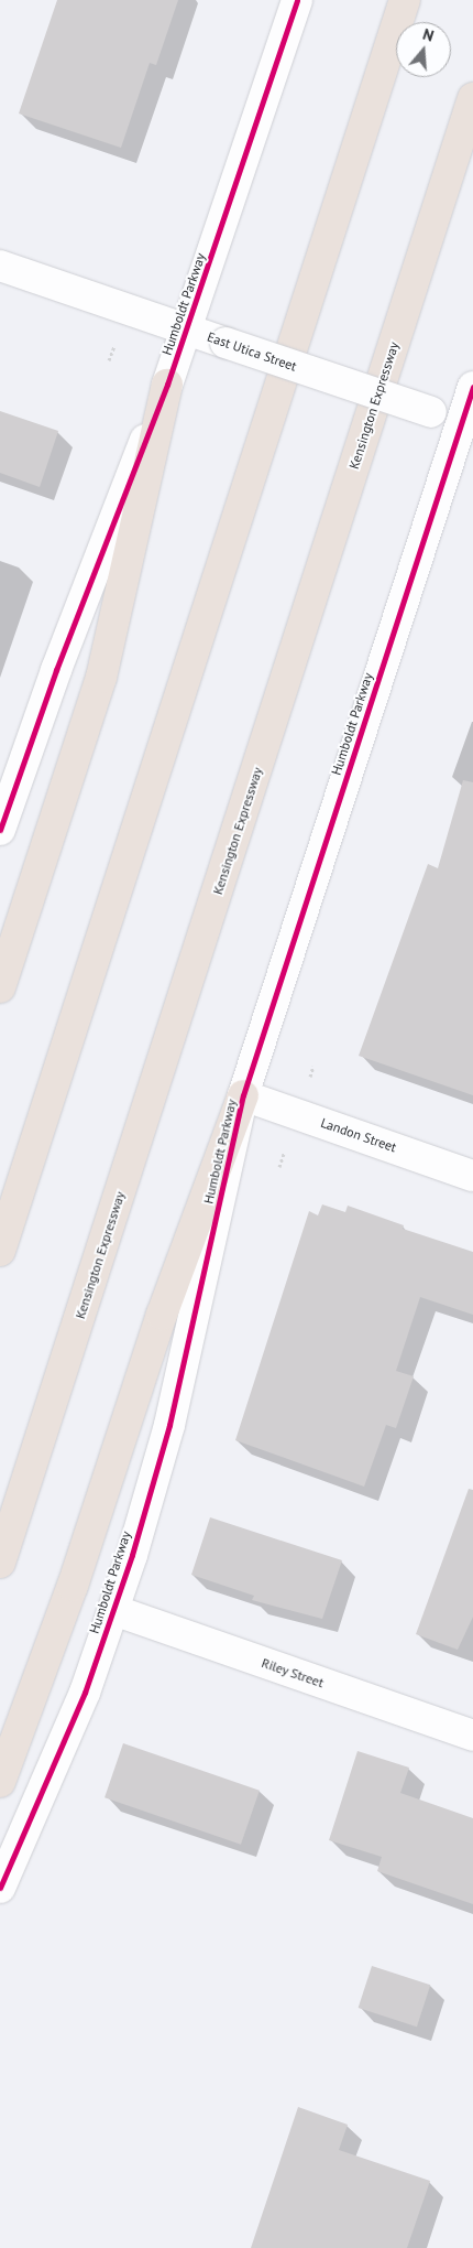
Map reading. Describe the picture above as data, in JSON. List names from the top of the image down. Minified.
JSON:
{"streets":{"highway":["Kensington Expressway"],"street":["Humboldt Parkway","East Utica Street","Landon Street","Riley Street"]},"crossings":[["Humboldt Parkway","East Utica Street"],["Humboldt Parkway","Landon Street"],["Humboldt Parkway","Riley Street"]],"north":"top"}
